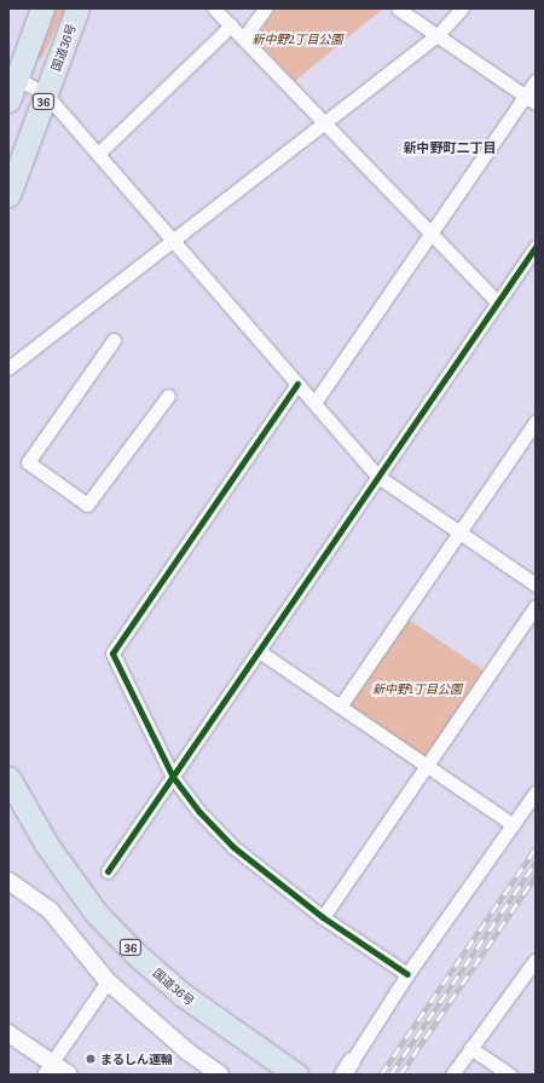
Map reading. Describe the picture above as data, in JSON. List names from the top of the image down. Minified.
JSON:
{"streets":{"highway":["国道36号","36"]},"districts":["新中野町二丁目"],"parks":["新中野2丁目公園","新中野1丁目公園"],"places":["まるしん運輸"]}
